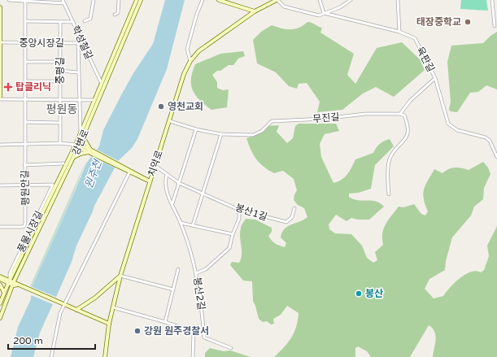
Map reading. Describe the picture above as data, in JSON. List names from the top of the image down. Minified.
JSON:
{"streets":{"street":["학성철길","중앙시장길","육판길","중평길","무진길","강변로","치악로","평원안길","봉산1길","풍물시장길","봉산2길"]},"crossings":[["학성철길","중앙시장길"],["학성철길","강변로"],["중앙시장길","중평길"],["중앙시장길","평원안길"],["중평길","강변로"],["무진길","치악로"],["강변로","풍물시장길"],["치악로","봉산1길"],["평원안길","풍물시장길"],["봉산1길","봉산2길"]],"districts":["평원동"],"water":["원주천"],"places":{"other":["태장중학교","영천교회","봉산","강원 원주경찰서"],"health":["탑클리닉"]},"scale_bar":"200 m"}
